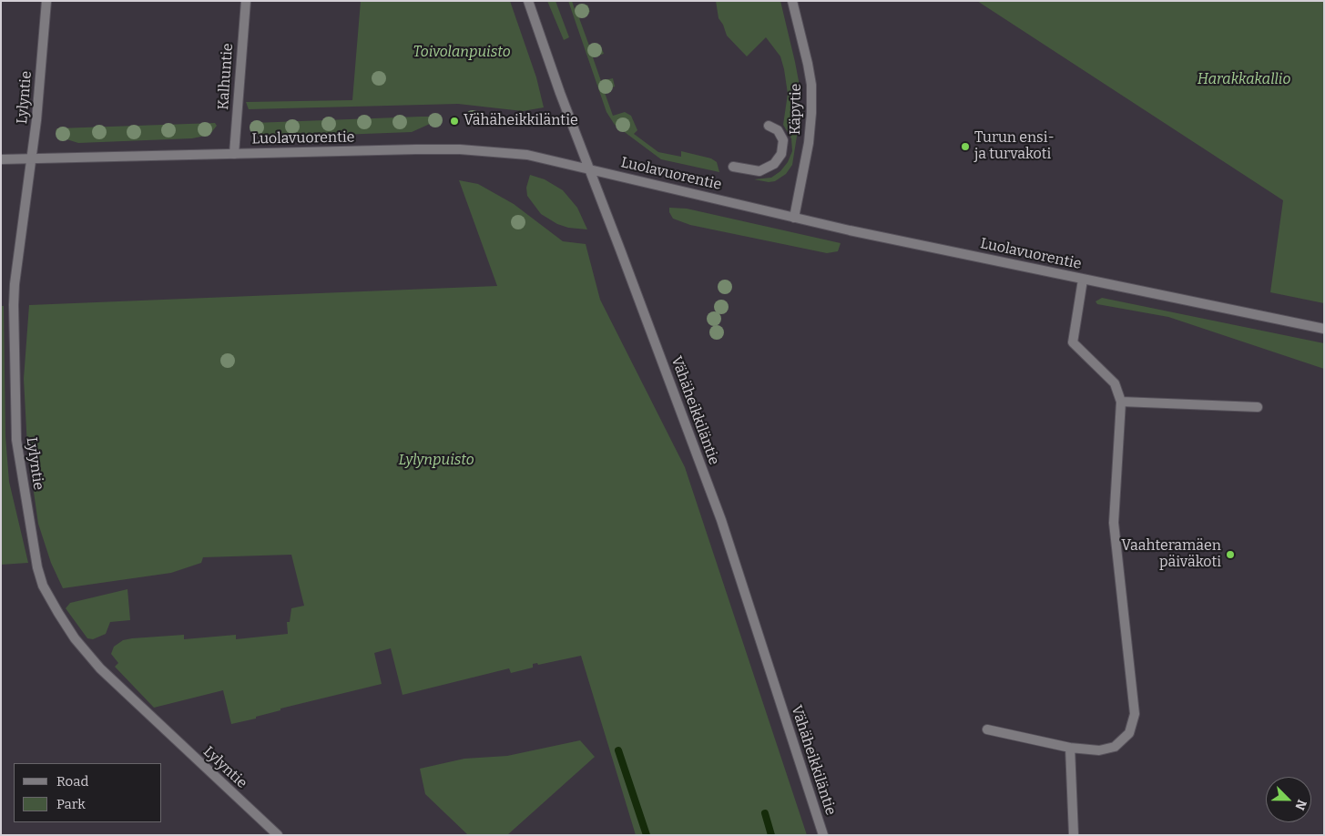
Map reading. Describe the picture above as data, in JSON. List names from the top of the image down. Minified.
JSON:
{"streets":{"street":["Kalhuntie","Lylyntie","Käpytie","Luolavuorentie","Vähäheikkiläntie"]},"crossings":[["Kalhuntie","Luolavuorentie"],["Lylyntie","Luolavuorentie"],["Käpytie","Luolavuorentie"],["Luolavuorentie","Vähäheikkiläntie"]],"parks":["Toivolanpuisto","Harakkakallio","Lylynpuisto"],"places":["Vähäheikkiläntie","Turun ensi- ja turvakoti","Vaahteramäen päiväkoti"],"legend":["Road","Park"],"north":"bottom right"}
